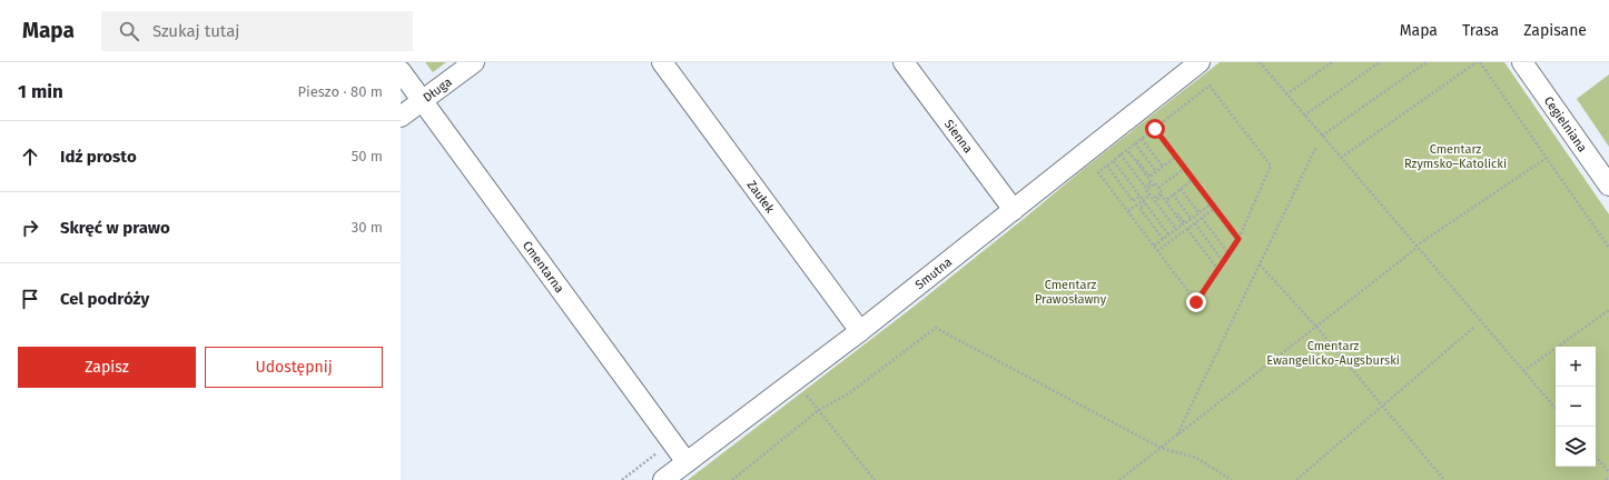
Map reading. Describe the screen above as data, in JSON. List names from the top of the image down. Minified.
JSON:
{"streets":{"street":["Długa","Cegielniana","Sienna","Zaułek","Cmentarna","Smutna"]},"crossings":[["Długa","Cmentarna"],["Sienna","Smutna"],["Zaułek","Smutna"],["Cmentarna","Smutna"]],"parks":["Cmentarz Rzymsko–Katolicki","Cmentarz Prawosławny","Cmentarz Ewangelicko-Augsburski"],"page":{"header":"Mapa","search":"Szukaj tutaj","nav":["Mapa","Trasa","Zapisane"],"heading":["1 min","Pieszo · 80 m"],"list":[["Idź prosto","50 m"],["Skręć w prawo","30 m"],"Cel podróży"],"buttons":["Zapisz","Udostępnij"],"map_buttons":["+","−"]}}
